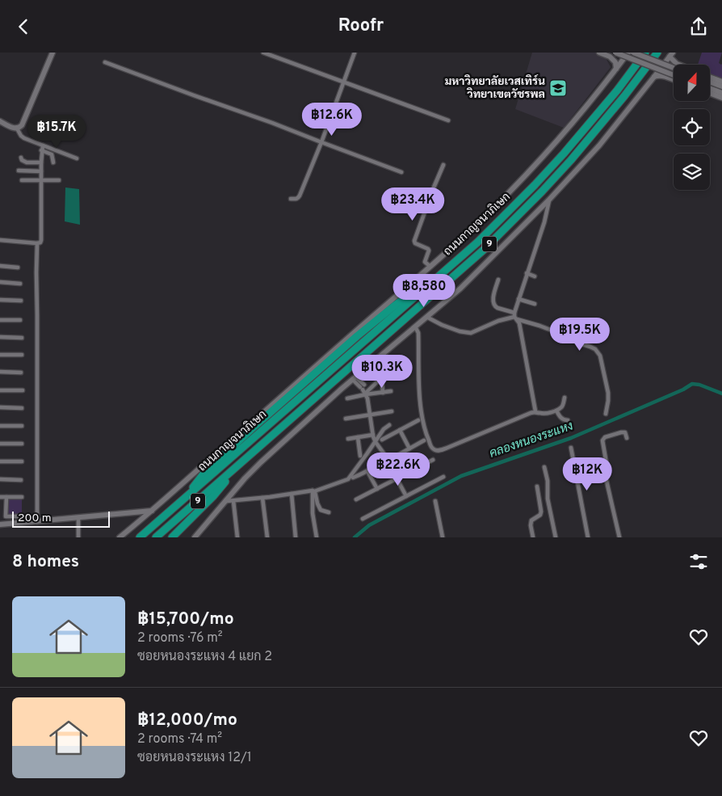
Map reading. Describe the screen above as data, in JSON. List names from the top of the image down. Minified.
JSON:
{"streets":{"highway":["ถนนกาญจนาภิเษก","9"]},"water":["คลองหนองระแหง"],"places":{"school or university":["มหาวิทยาลัยเวสเทิร์น วิทยาเขตวัชรพล"]},"scale_bar":"200 m","north":"top","page":{"header":"Roofr","price":["฿12.6K","฿15.7K","฿23.4K","฿8,580","฿19.5K","฿10.3K","฿22.6K","฿12K"],"scale":"200 m","heading":"8 homes","list":[{"name":"฿15,700/mo","note":"2 rooms · 76 m² · ซอยหนองระแหง 4 แยก 2"},{"name":"฿12,000/mo","note":"2 rooms · 74 m² · ซอยหนองระแหง 12/1"}]}}
